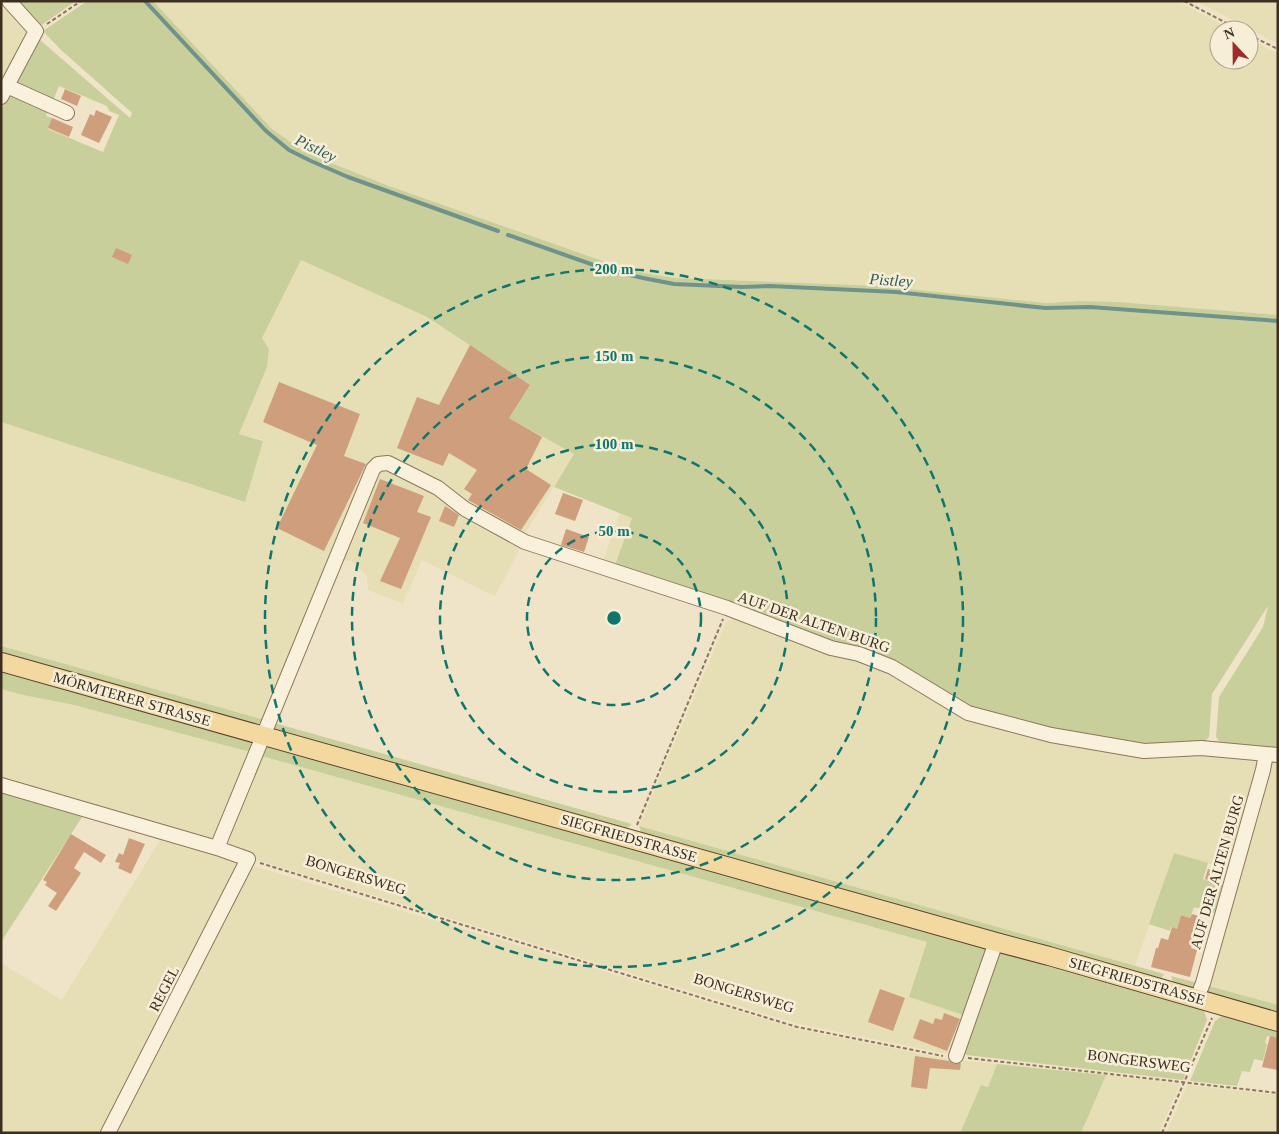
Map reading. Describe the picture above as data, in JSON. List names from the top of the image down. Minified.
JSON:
{"streets":{"main road":["MÖRMTERER STRASSE","SIEGFRIEDSTRASSE"],"street":["AUF DER ALTEN BURG","REGEL"],"path":["BONGERSWEG"]},"crossings":[["AUF DER ALTEN BURG","MÖRMTERER STRASSE"],["AUF DER ALTEN BURG","SIEGFRIEDSTRASSE"],["MÖRMTERER STRASSE","SIEGFRIEDSTRASSE"],["BONGERSWEG","REGEL"]],"water":["Pistley"],"north":"top","rings":["200 m","150 m","100 m","50 m"]}
